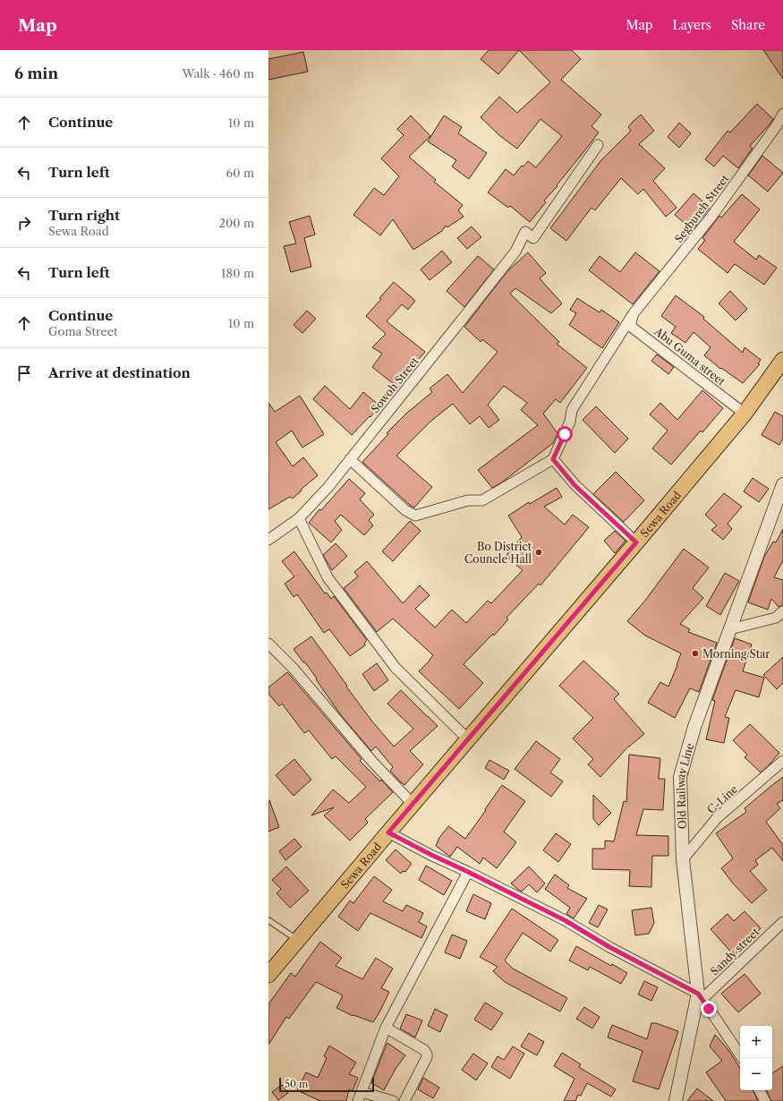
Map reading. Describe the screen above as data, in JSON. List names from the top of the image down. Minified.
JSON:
{"streets":{"main road":["Sewa Road"],"street":["Segbureh Street","Abu Guma street","Sowoh Street","Old Railway Line","C-Line","Sandy street"]},"crossings":[["Segbureh Street","Abu Guma street"],["Abu Guma street","Sewa Road"],["Old Railway Line","C-Line"],["Old Railway Line","Sandy street"]],"places":["Bo District Councle Hall","Morning Star"],"scale_bar":"50 m","page":{"header":"Map","nav":["Map","Layers","Share"],"heading":["6 min","Walk · 460 m"],"list":[["Continue","10 m"],["Turn left","60 m"],["Turn right","Sewa Road","200 m"],["Turn left","180 m"],["Continue","Goma Street","10 m"],"Arrive at destination"],"map_buttons":["+","−"],"scale":"50 m"}}
